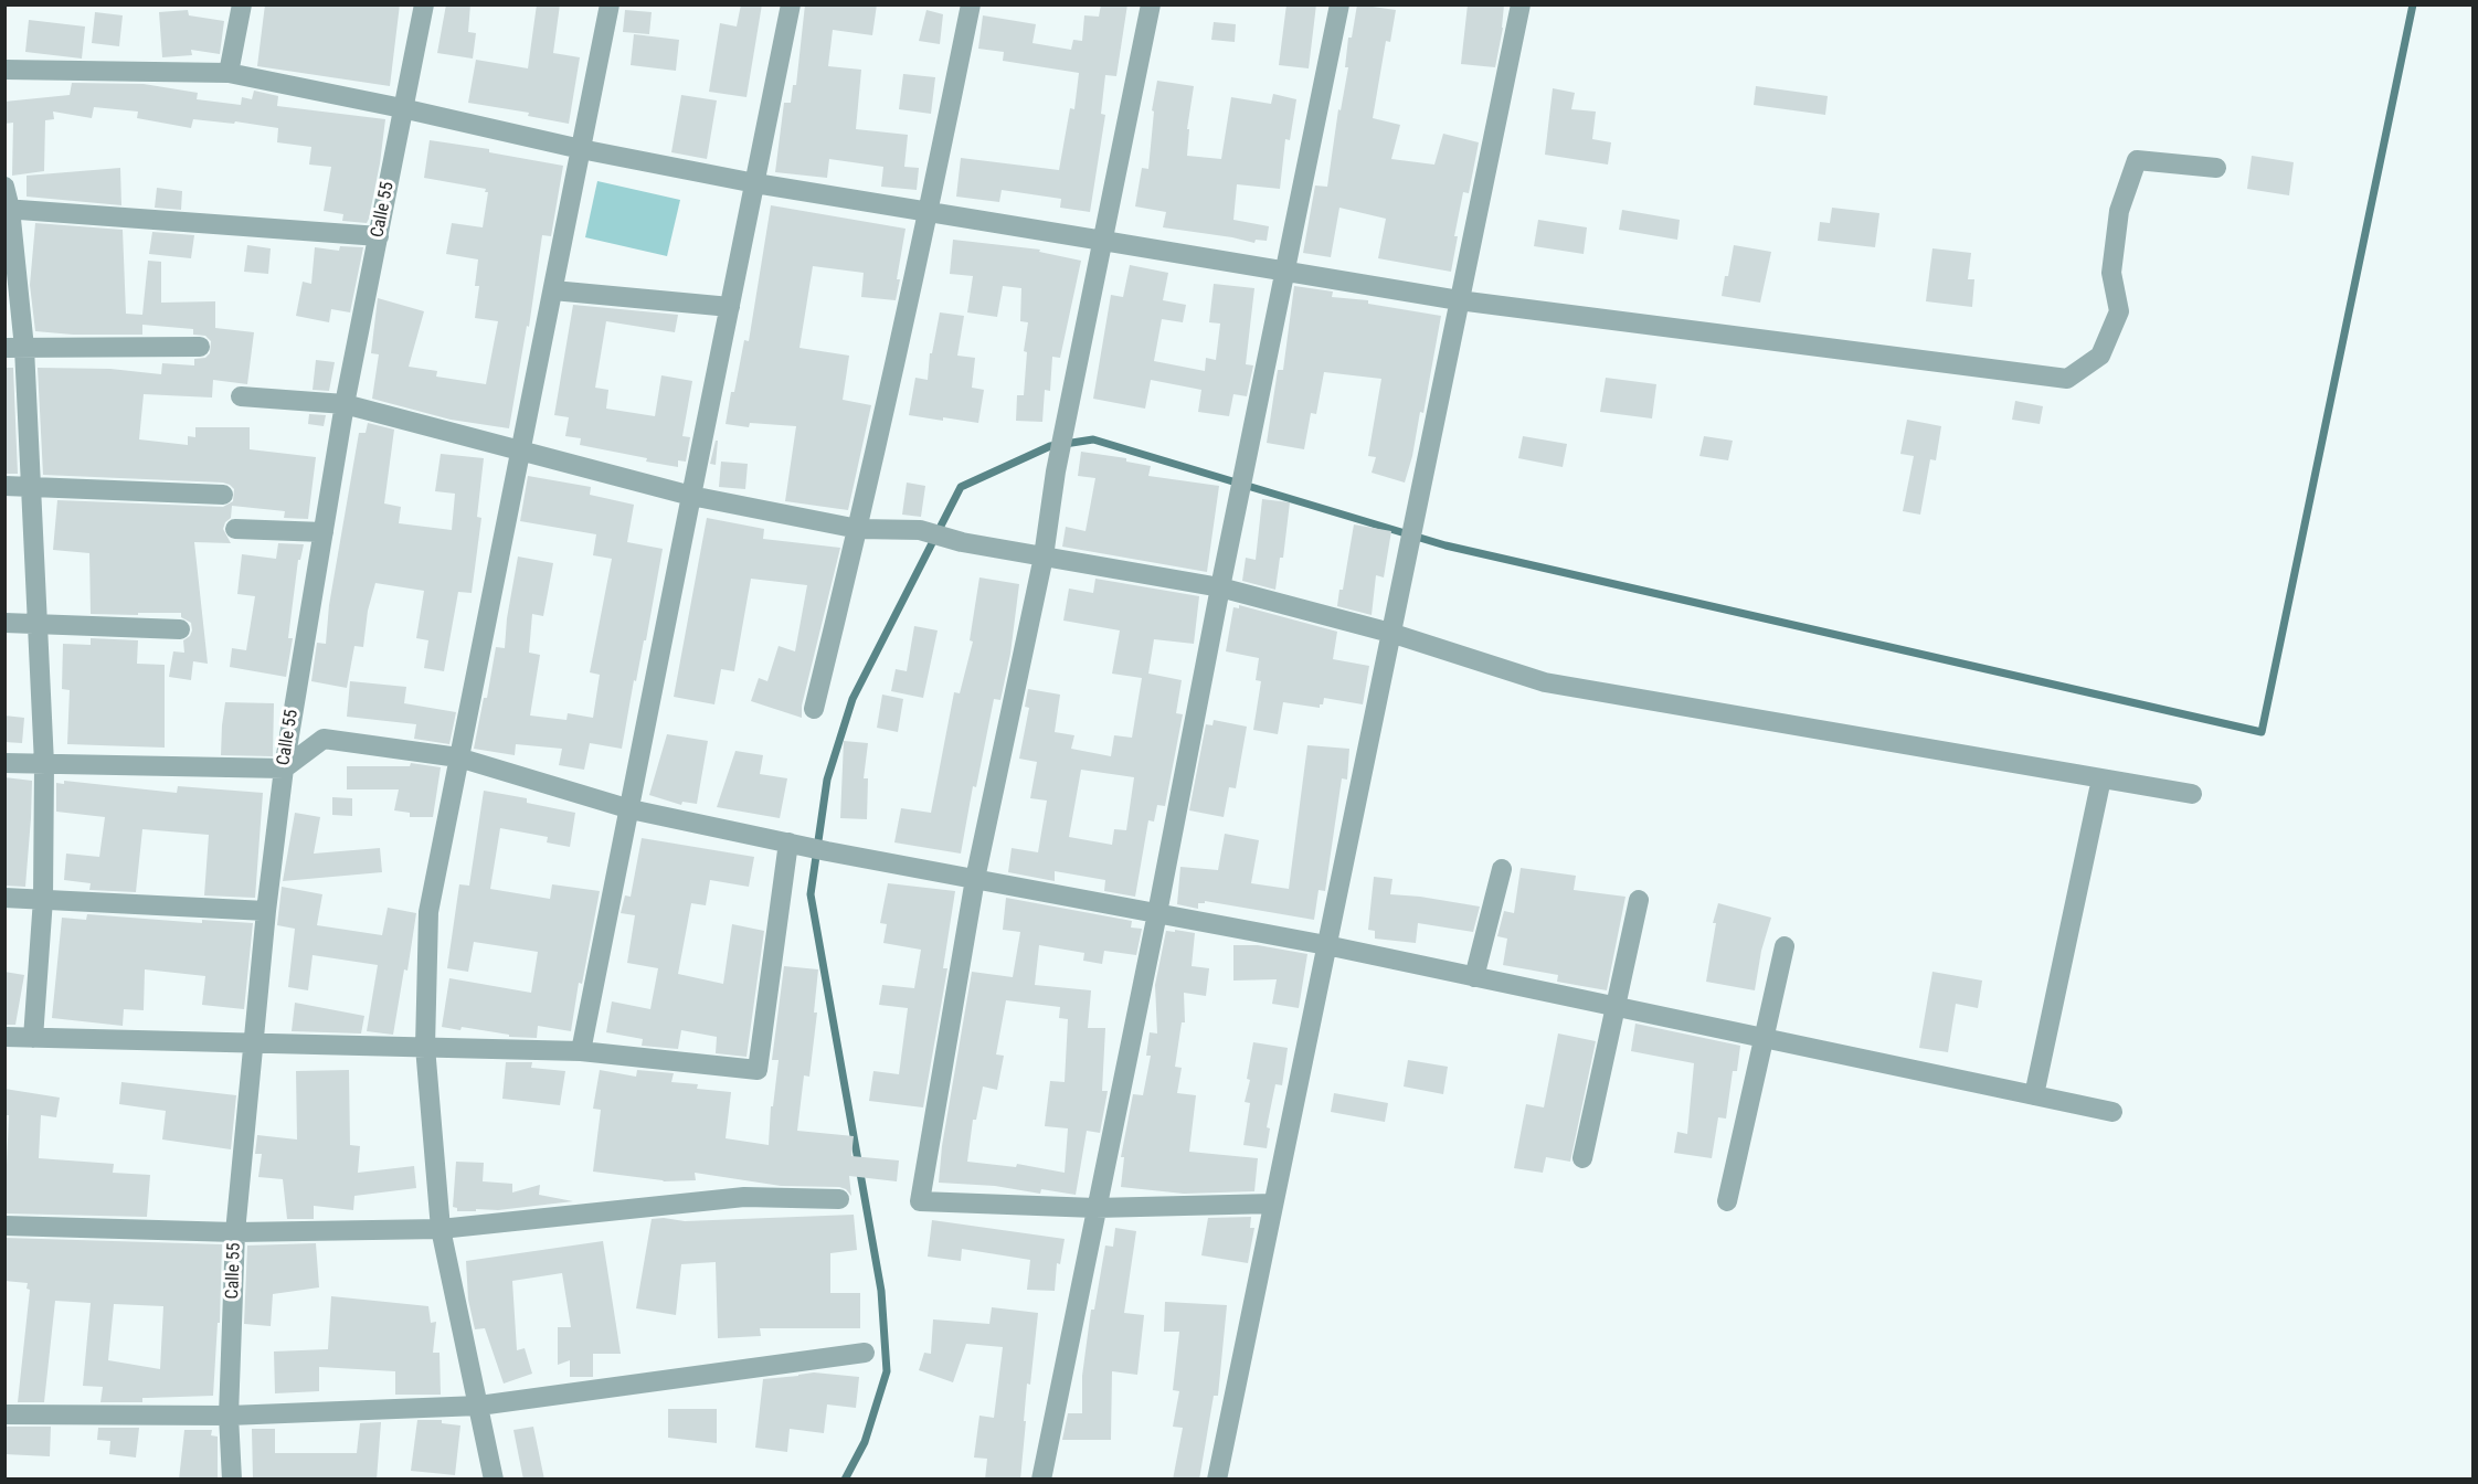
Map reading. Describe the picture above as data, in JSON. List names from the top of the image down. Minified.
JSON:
{"streets":{"street":["Calle 55"]}}
